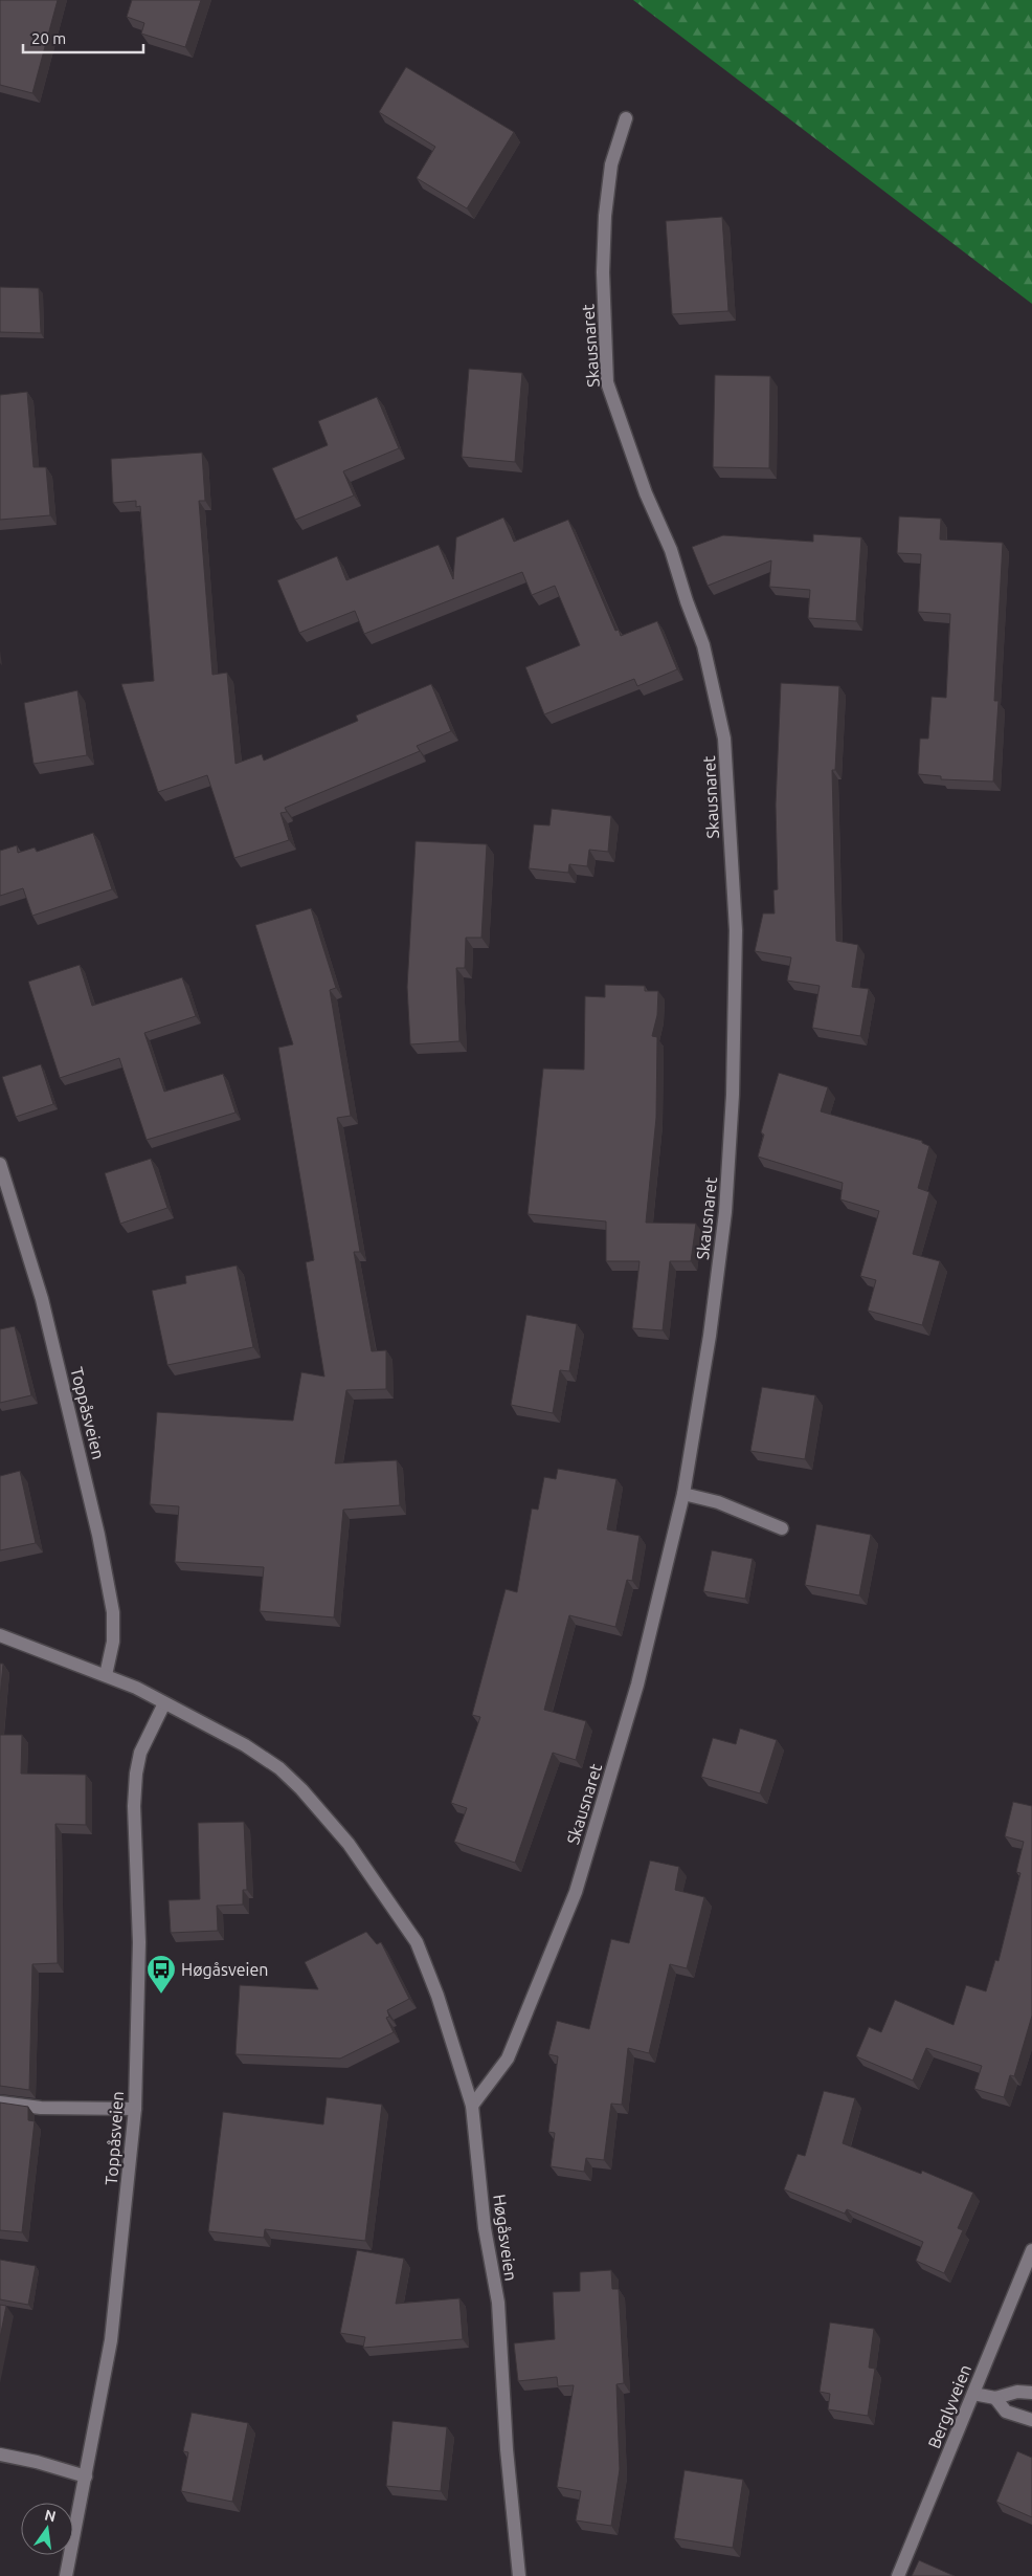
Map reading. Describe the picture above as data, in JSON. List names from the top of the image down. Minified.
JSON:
{"streets":{"street":["Skausnaret","Toppåsveien","Høgåsveien","Berglyveien"]},"crossings":[["Skausnaret","Høgåsveien"],["Toppåsveien","Høgåsveien"]],"places":{"bus stop":["Høgåsveien"]},"scale_bar":"20 m","north":"top"}
